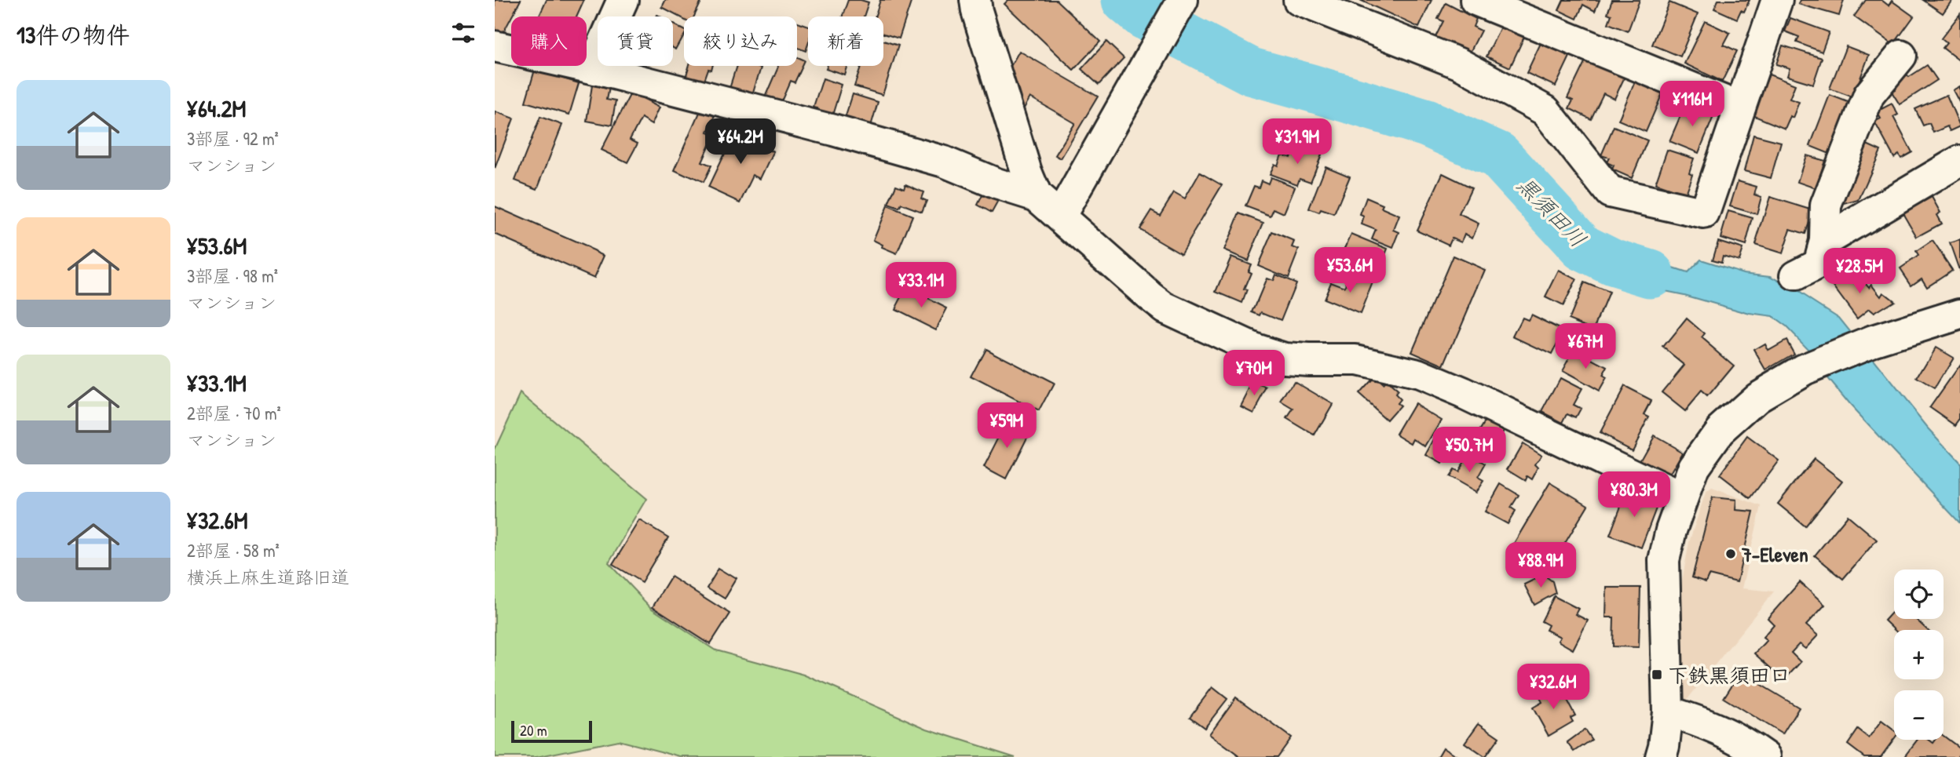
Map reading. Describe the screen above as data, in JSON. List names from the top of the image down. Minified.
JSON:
{"water":["黒須田川"],"places":{"other":["7-Eleven"],"transit":["下鉄黒須田口"]},"scale_bar":"20 m","page":{"heading":"13件の物件","chip":["購入","賃貸","絞り込み","新着"],"list":[{"name":"¥64.2M","note":"3部屋 · 92 m² · マンション"},{"name":"¥53.6M","note":"3部屋 · 98 m² · マンション"},{"name":"¥33.1M","note":"2部屋 · 70 m² · マンション"},{"name":"¥32.6M","note":"2部屋 · 58 m² · 横浜上麻生道路旧道"}],"price":["¥116M","¥64.2M","¥31.9M","¥53.6M","¥28.5M","¥33.1M","¥67M","¥70M","¥59M","¥50.7M","¥80.3M","¥88.9M","¥32.6M"],"map_buttons":["+","−"],"scale":"20 m"}}
